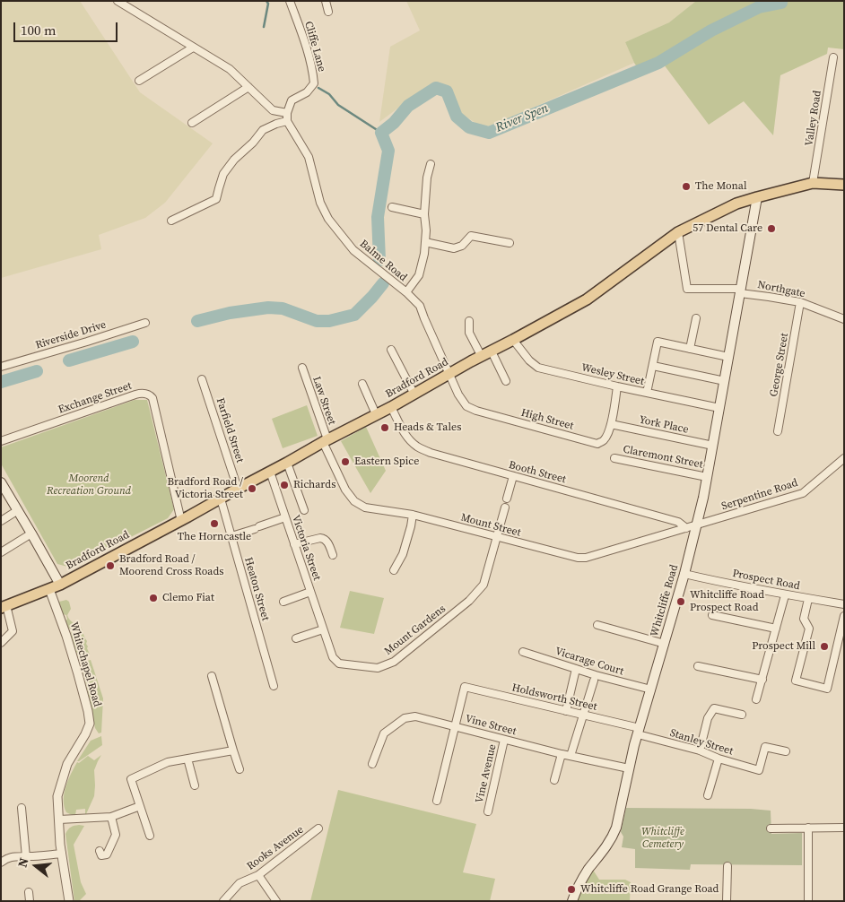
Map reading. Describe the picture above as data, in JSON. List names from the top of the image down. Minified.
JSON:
{"streets":{"main road":["Bradford Road","Whitcliffe Road"],"street":["Cliffe Lane","Valley Road","Balme Road","Northgate","Riverside Drive","George Street","Wesley Street","Exchange Street","Law Street","High Street","York Place","Farfield Street","Claremont Street","Booth Street","Serpentine Road","Mount Street","Victoria Street","Prospect Road","Heaton Street","Mount Gardens","Vicarage Court","Whitechapel Road","Holdsworth Street","Vine Street","Stanley Street","Vine Avenue","Rooks Avenue"]},"crossings":[["Valley Road","Bradford Road"],["Balme Road","Bradford Road"],["Balme Road","High Street"],["Northgate","George Street"],["Northgate","Bradford Road"],["Northgate","Whitcliffe Road"],["Wesley Street","Bradford Road"],["Wesley Street","High Street"],["Wesley Street","Whitcliffe Road"],["Bradford Road","Exchange Street"],["Bradford Road","Law Street"],["Bradford Road","High Street"],["Bradford Road","Farfield Street"],["Bradford Road","Booth Street"],["Bradford Road","Mount Street"],["Bradford Road","Victoria Street"],["Bradford Road","Heaton Street"],["Bradford Road","Whitcliffe Road"],["Bradford Road","Whitechapel Road"],["Law Street","Mount Street"],["High Street","York Place"],["York Place","Whitcliffe Road"],["Claremont Street","Whitcliffe Road"],["Booth Street","Mount Street"],["Serpentine Road","Whitcliffe Road"],["Mount Street","Mount Gardens"],["Victoria Street","Mount Gardens"],["Prospect Road","Whitcliffe Road"],["Whitcliffe Road","Vicarage Court"],["Whitcliffe Road","Holdsworth Street"],["Whitcliffe Road","Vine Street"],["Whitcliffe Road","Stanley Street"],["Holdsworth Street","Vine Street"],["Holdsworth Street","Stanley Street"],["Vine Street","Vine Avenue"]],"water":["River Spen"],"parks":["Moorend Recreation Ground","Whitcliffe Cemetery"],"places":["The Monal","57 Dental Care","Heads & Tales","Eastern Spice","Richards","Bradford Road / Victoria Street","The Horncastle","Bradford Road / Moorend Cross Roads","Clemo Fiat","Whitcliffe Road Prospect Road","Prospect Mill","Whitcliffe Road Grange Road"],"scale_bar":"100 m","north":"left"}
